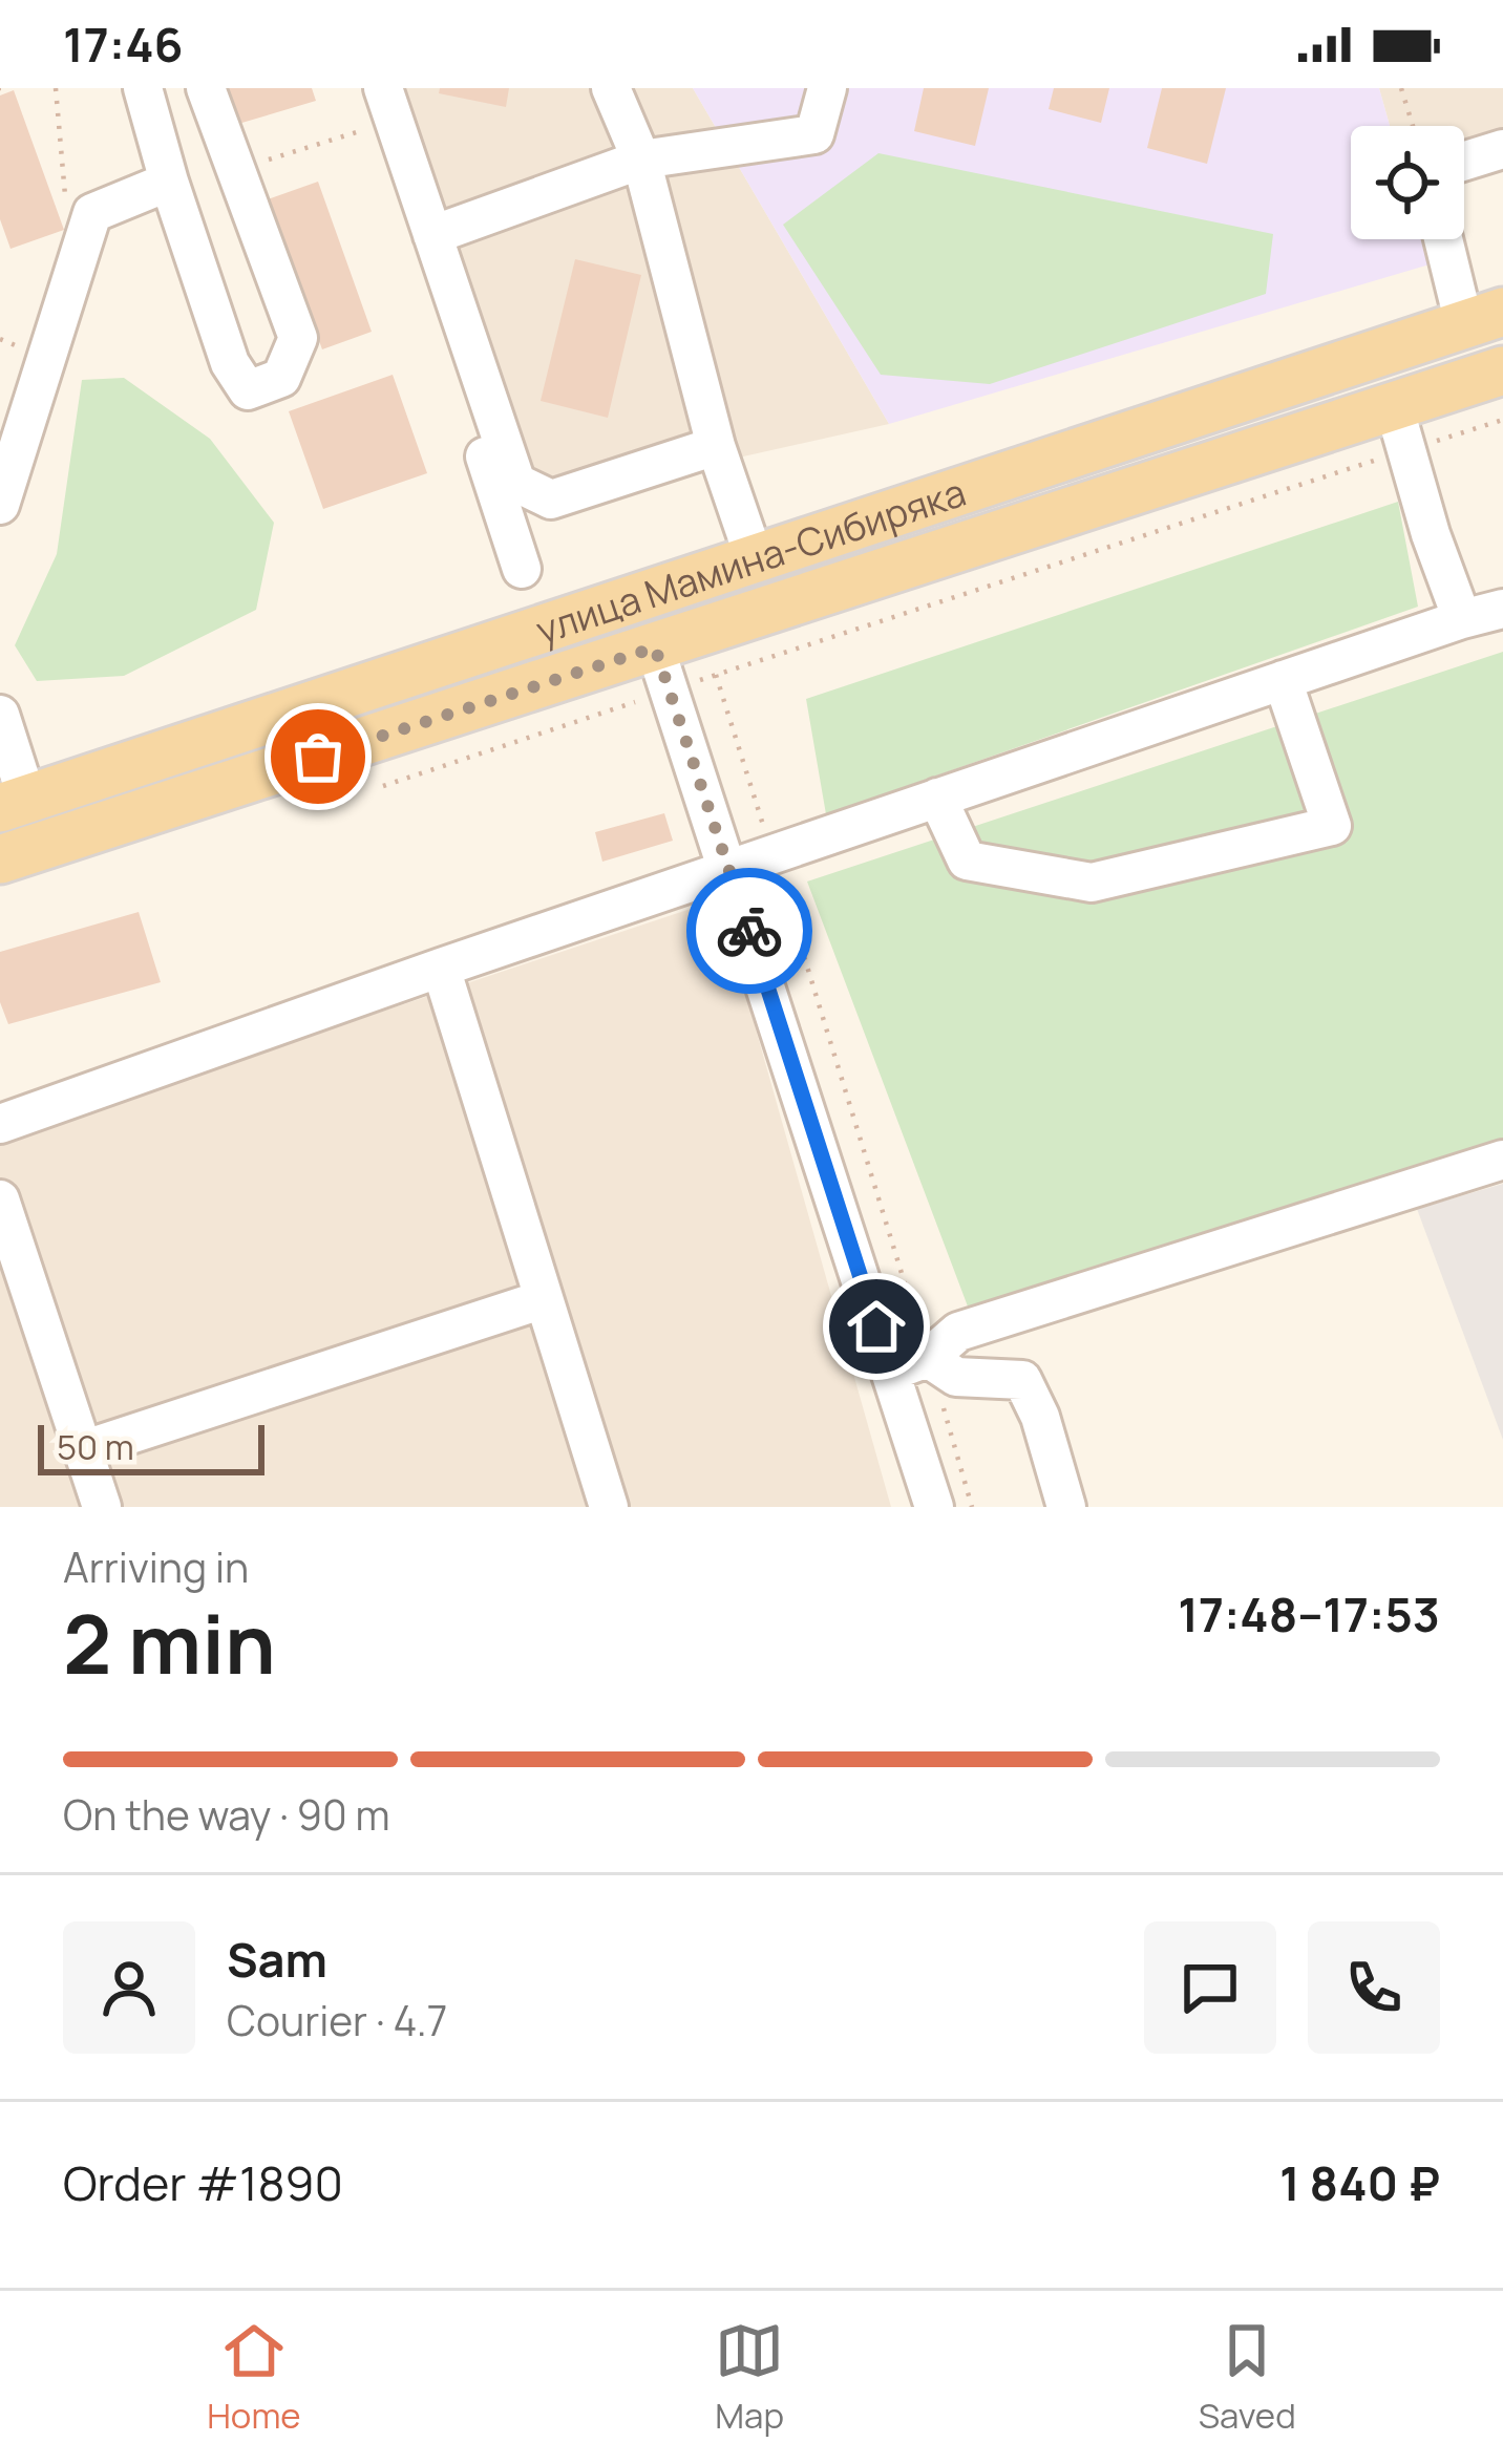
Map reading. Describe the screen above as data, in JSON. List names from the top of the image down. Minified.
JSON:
{"streets":{"main road":["улица Мамина-Сибиряка"]},"scale_bar":"50 m","page":{"status":"17:46","scale":"50 m","heading":["2 min","Arriving in","17:48–17:53"],"panel":["Sam","Courier · 4.7","Order #1890","1 840 ₽"],"bar":"On the way · 90 m","tabs":["Home","Map","Saved"]}}
